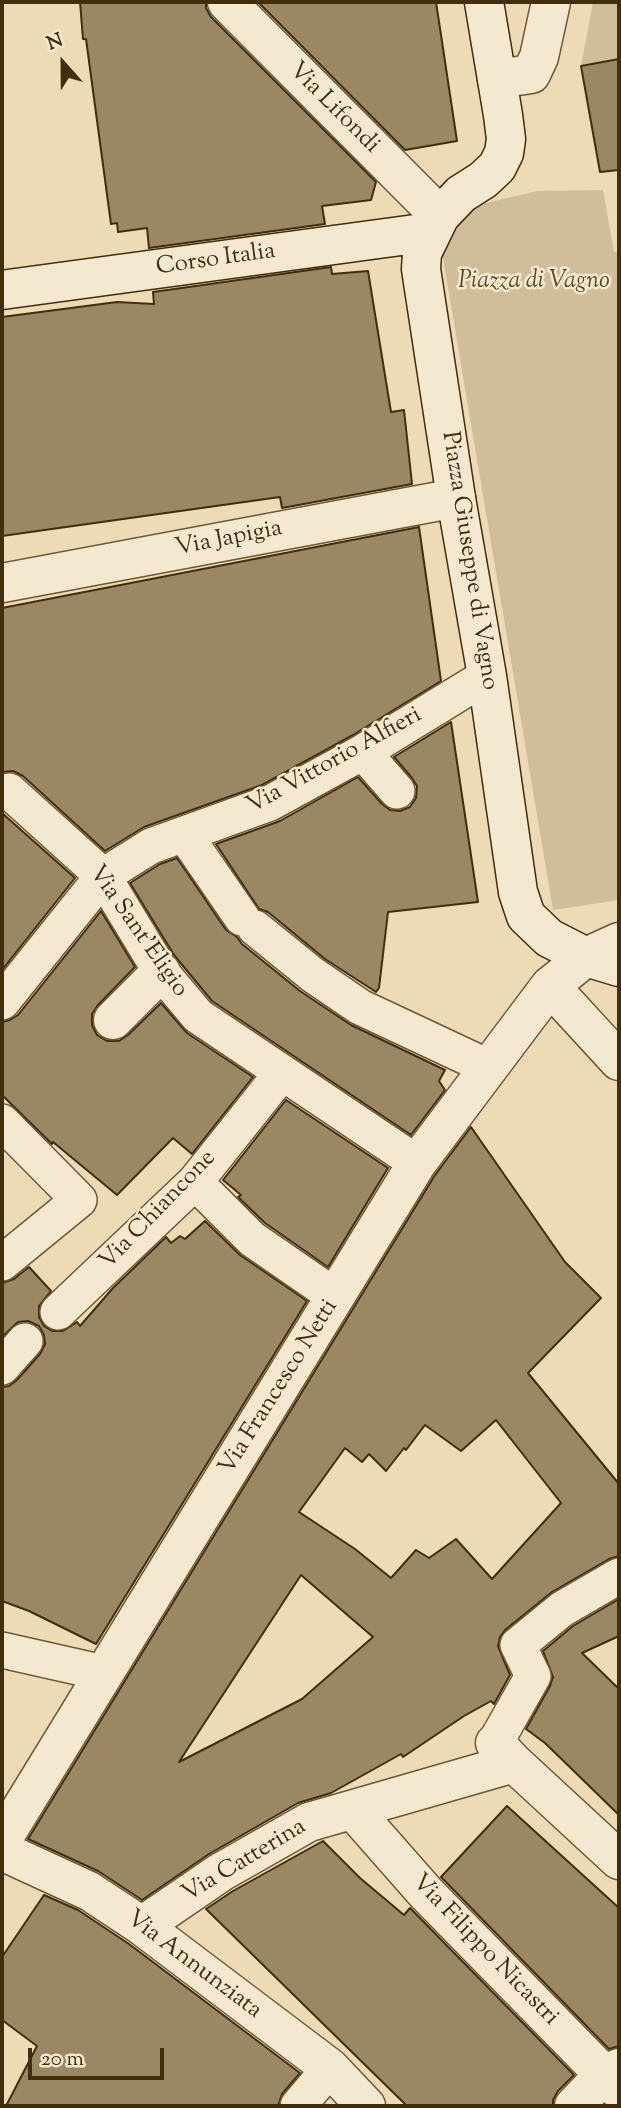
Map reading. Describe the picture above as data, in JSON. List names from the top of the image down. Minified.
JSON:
{"streets":{"street":["Via Lifondi","Corso Italia","Via Japigia","Piazza Giuseppe di Vagno","Via Vittorio Alfieri","Via Sant'Eligio","Via Chiancone","Via Francesco Netti","Via Catterina","Via Filippo Nicastri","Via Annunziata"]},"crossings":[["Via Lifondi","Corso Italia"],["Via Lifondi","Piazza Giuseppe di Vagno"],["Corso Italia","Piazza Giuseppe di Vagno"],["Via Japigia","Piazza Giuseppe di Vagno"],["Piazza Giuseppe di Vagno","Via Vittorio Alfieri"],["Piazza Giuseppe di Vagno","Via Francesco Netti"],["Via Vittorio Alfieri","Via Sant'Eligio"],["Via Sant'Eligio","Via Chiancone"],["Via Sant'Eligio","Via Francesco Netti"],["Via Catterina","Via Filippo Nicastri"],["Via Catterina","Via Annunziata"]],"parks":["Piazza di Vagno"],"scale_bar":"20 m","north":"top"}
